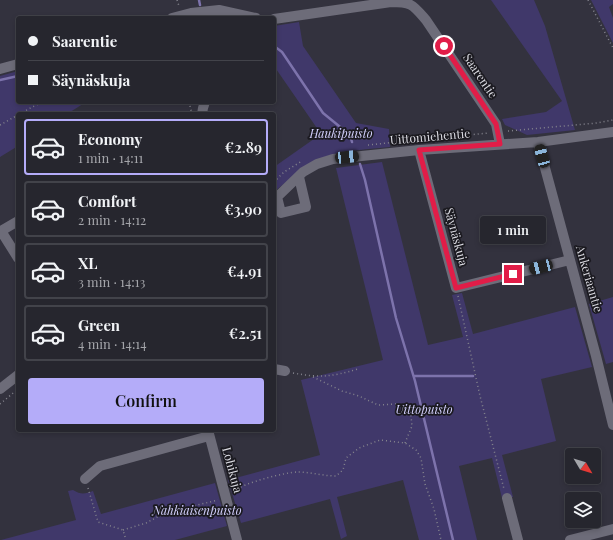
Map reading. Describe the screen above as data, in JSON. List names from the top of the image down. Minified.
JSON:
{"streets":{"street":["Saarentie","Uittomiehentie","Säynäskuja","Ankeriaantie","Lohikuja"]},"crossings":[["Saarentie","Uittomiehentie"],["Uittomiehentie","Säynäskuja"],["Uittomiehentie","Ankeriaantie"]],"parks":["Haukipuisto","Uittopuisto","Nahkiaisenpuisto"],"north":"bottom right","page":{"banner":["Saarentie","Säynäskuja"],"list":[{"name":"Economy","note":"1 min · 14:11","value":"€2.89"},{"name":"Comfort","note":"2 min · 14:12","value":"€3.90"},{"name":"XL","note":"3 min · 14:13","value":"€4.91"},{"name":"Green","note":"4 min · 14:14","value":"€2.51"}],"bubble":"1 min","buttons":"Confirm"}}
